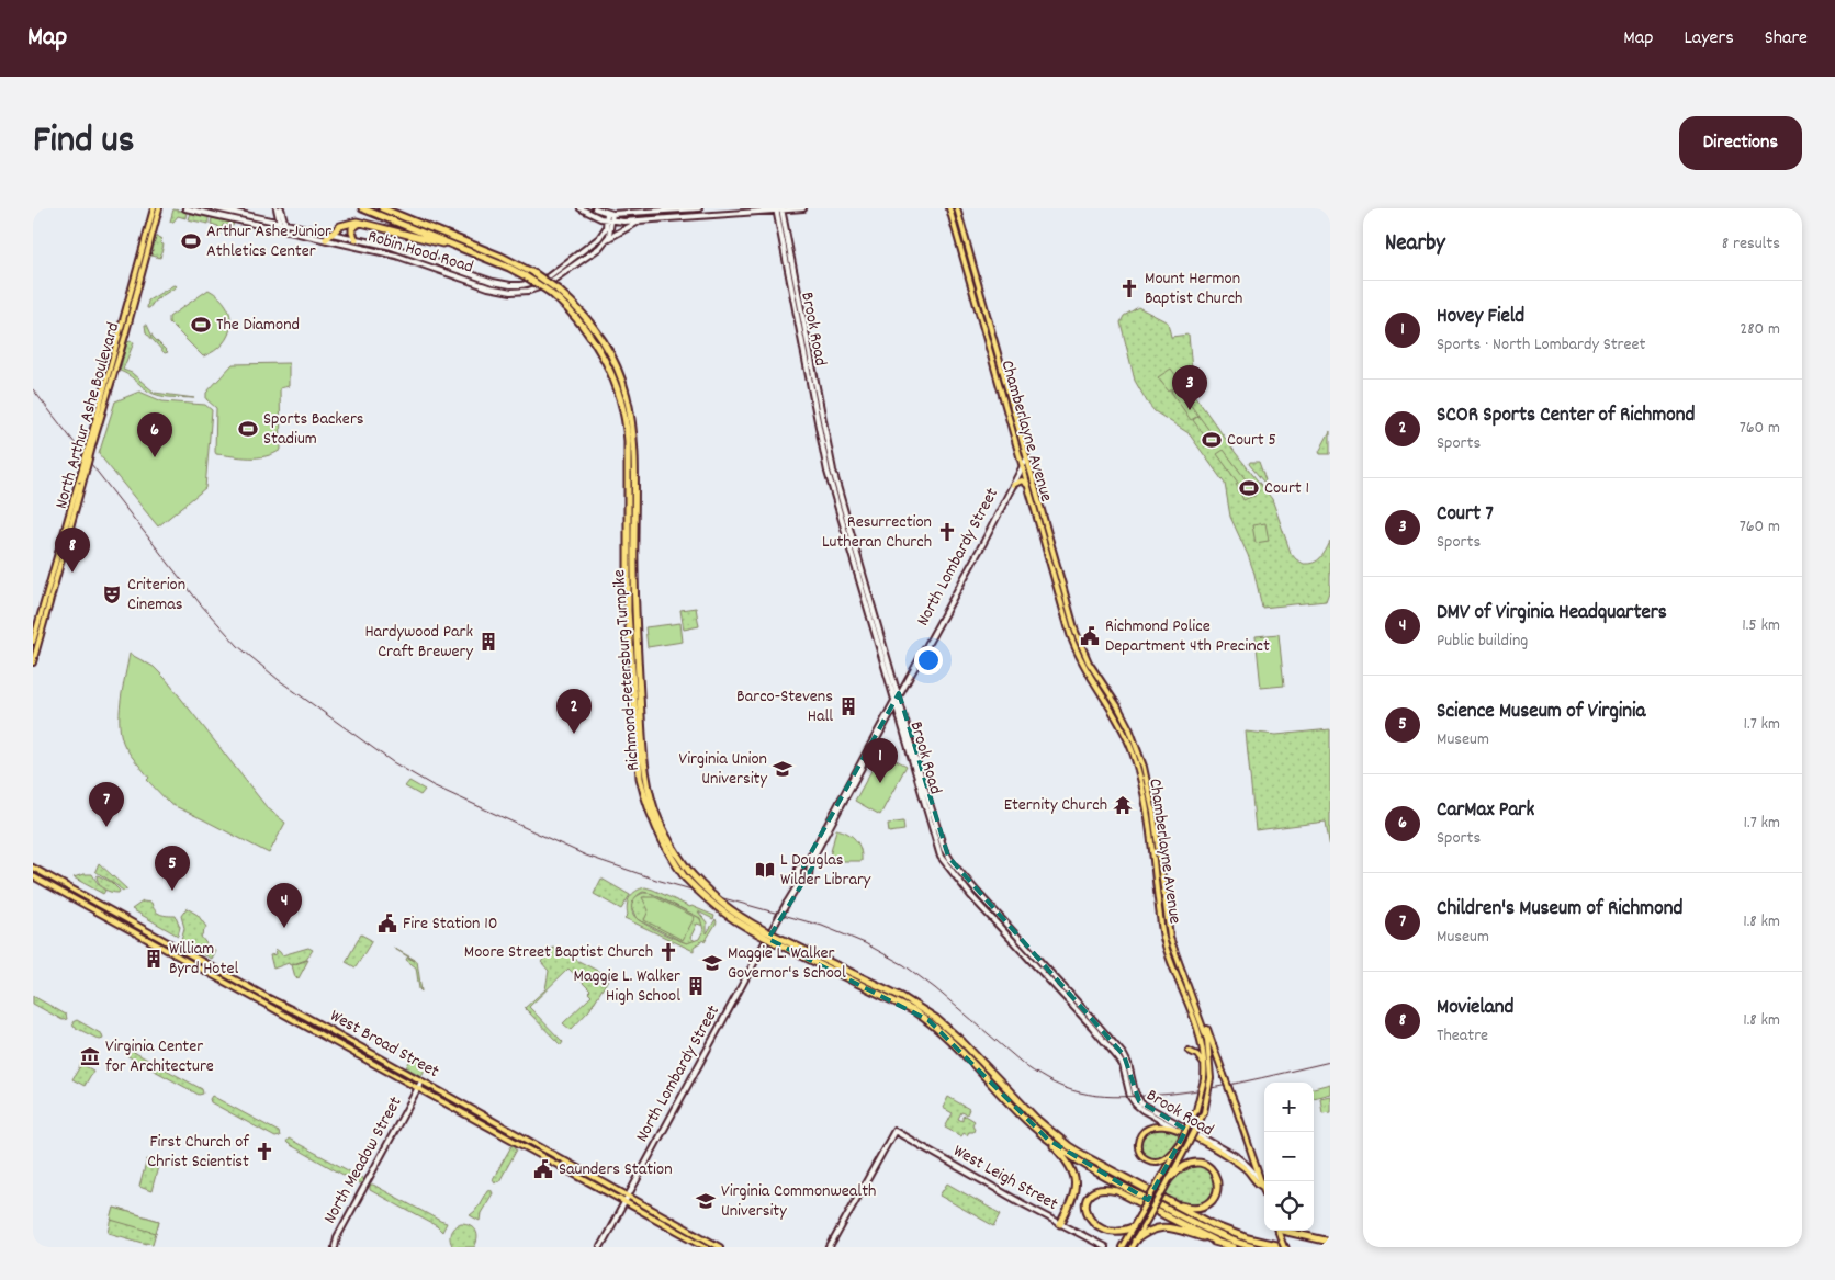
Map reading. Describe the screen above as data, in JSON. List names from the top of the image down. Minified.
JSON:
{"streets":{"highway":["Richmond-Petersburg Turnpike"],"main road":["Robin Hood Road","Brook Road","North Arthur Ashe Boulevard","Chamberlayne Avenue","North Lombardy Street","West Broad Street","North Meadow Street","West Leigh Street"]},"crossings":[["Brook Road","Chamberlayne Avenue"],["Brook Road","North Lombardy Street"],["Chamberlayne Avenue","North Lombardy Street"],["North Lombardy Street","West Broad Street"],["West Broad Street","North Meadow Street"]],"places":{"sports":["Arthur Ashe Junior Athletics Center","The Diamond","Sports Backers Stadium","Court 5","Court 1"],"church":["Mount Hermon Baptist Church","Resurrection Lutheran Church","Moore Street Baptist Church","First Church of Christ Scientist"],"theatre":["Criterion Cinemas"],"public building":["Richmond Police Department 4th Precinct","Fire Station 10","Saunders Station"],"building":["Hardywood Park Craft Brewery","Barco-Stevens Hall","William Byrd Hotel","Maggie L. Walker High School"],"school or university":["Virginia Union University","Maggie L. Walker Governor's School","Virginia Commonwealth University"],"temple":["Eternity Church"],"library":["L Douglas Wilder Library"],"museum":["Virginia Center for Architecture"]},"page":{"header":"Map","nav":["Map","Layers","Share"],"title":"Find us","buttons":"Directions","heading":["Nearby","8 results"],"list":[{"mark":"1","name":"Hovey Field","note":"Sports · North Lombardy Street","value":"280 m"},{"mark":"2","name":"SCOR Sports Center of Richmond","note":"Sports","value":"760 m"},{"mark":"3","name":"Court 7","note":"Sports","value":"760 m"},{"mark":"4","name":"DMV of Virginia Headquarters","note":"Public building","value":"1.5 km"},{"mark":"5","name":"Science Museum of Virginia","note":"Museum","value":"1.7 km"},{"mark":"6","name":"CarMax Park","note":"Sports","value":"1.7 km"},{"mark":"7","name":"Children's Museum of Richmond","note":"Museum","value":"1.8 km"},{"mark":"8","name":"Movieland","note":"Theatre","value":"1.8 km"}],"pins":["3","6","8","2","1","7","5","4"],"map_buttons":["+","−"]}}
